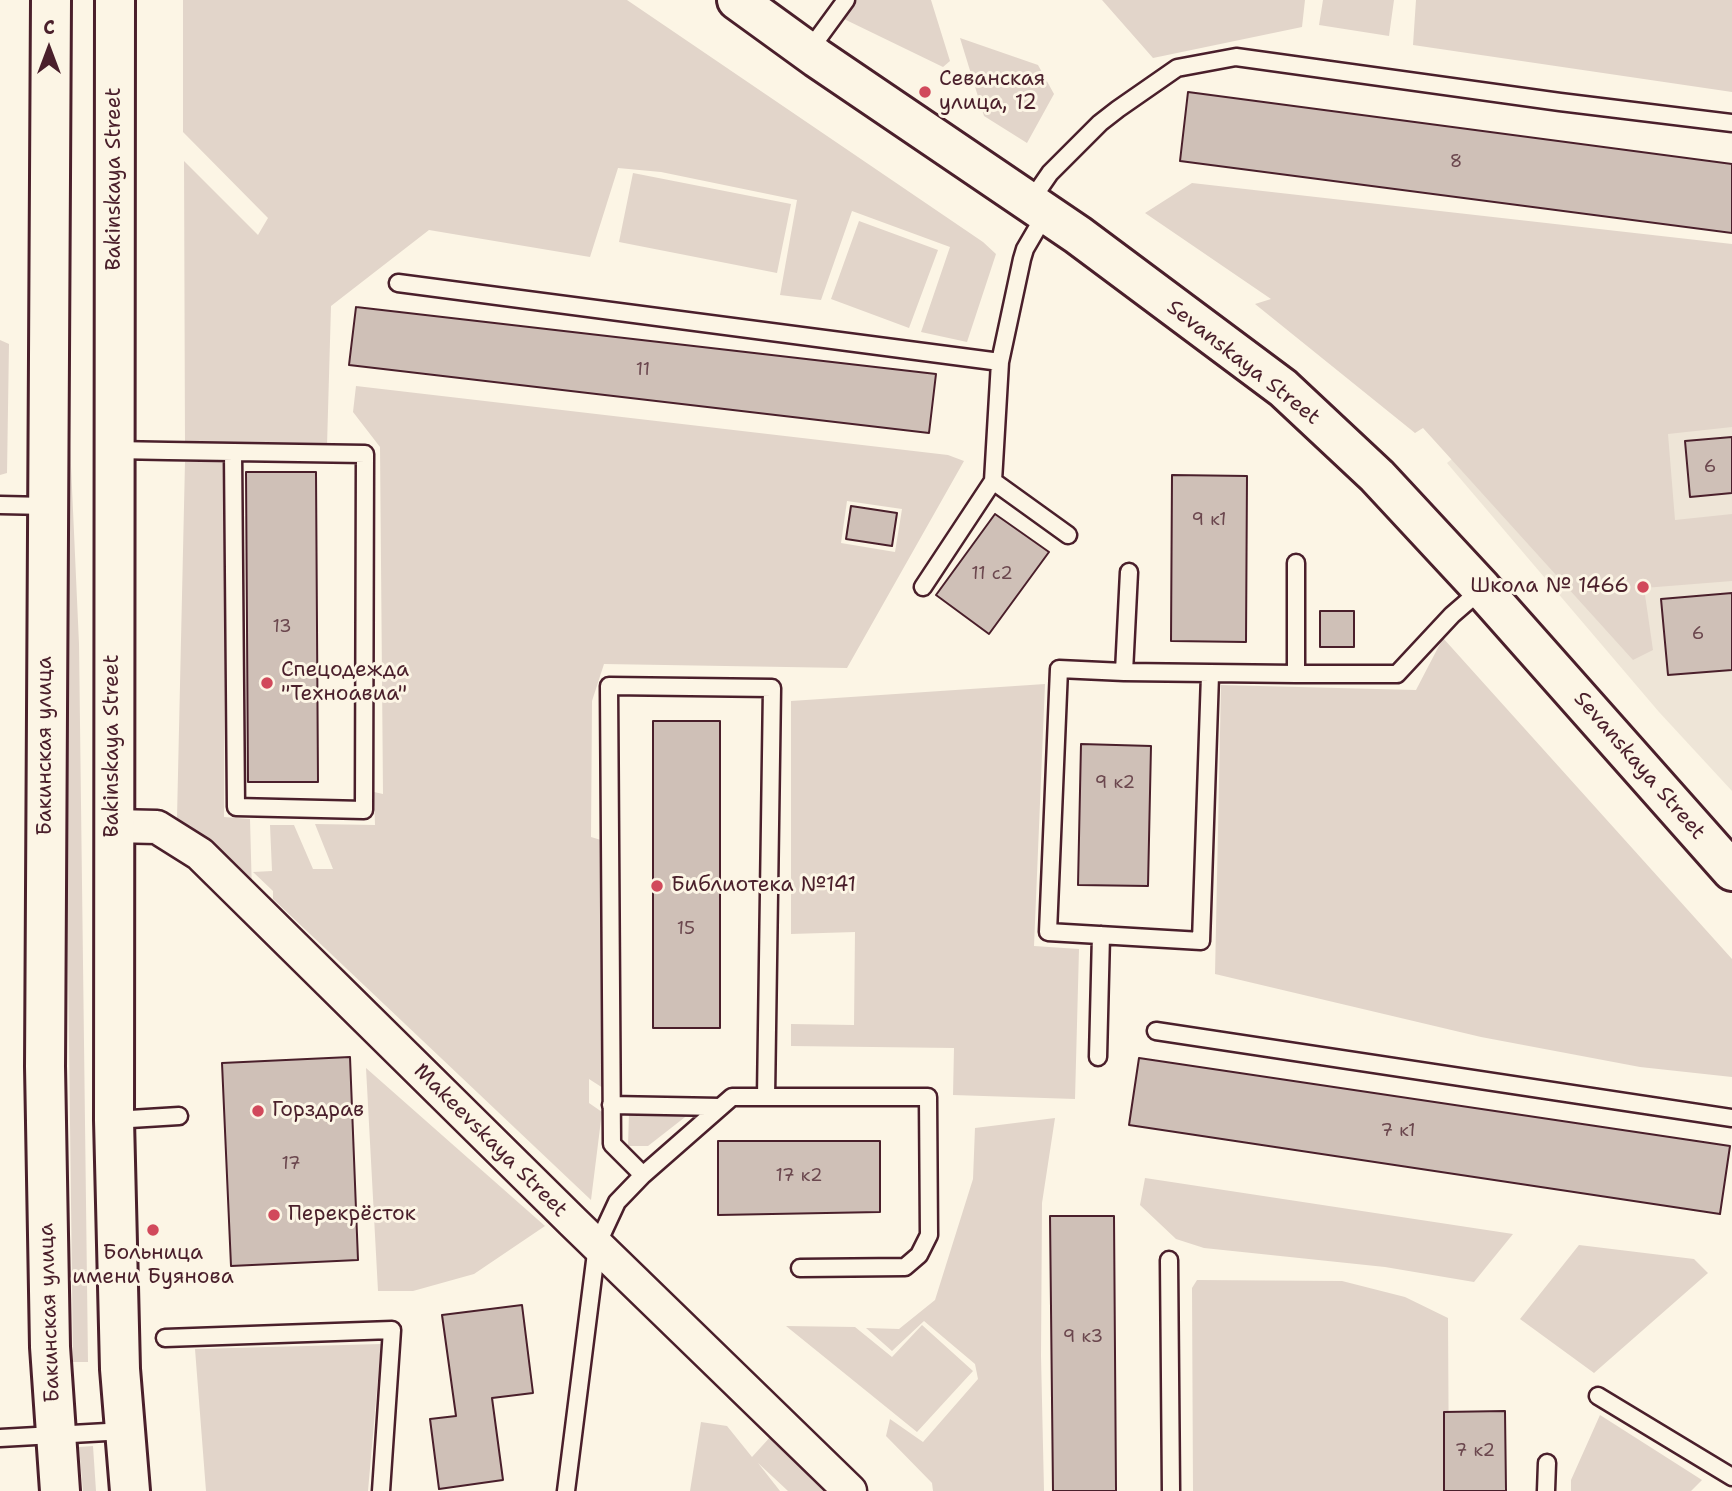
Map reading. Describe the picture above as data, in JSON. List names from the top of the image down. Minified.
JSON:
{"streets":{"main road":["Bakinskaya Street","Sevanskaya Street","Бакинская улица"],"street":["Makeevskaya Street"]},"crossings":[["Bakinskaya Street","Makeevskaya Street"]],"places":["Севанская улица, 12","Школа № 1466","Спецодежда \"Техноавиа\"","Библиотека №141","Горздрав","Перекрёсток","Больница имени Буянова"],"house_numbers":["8","11","6","9 к1","11 с2","13","6","9 к2","15","7 к1","17","17 к2","9 к3","7 к2"],"north":"top"}
